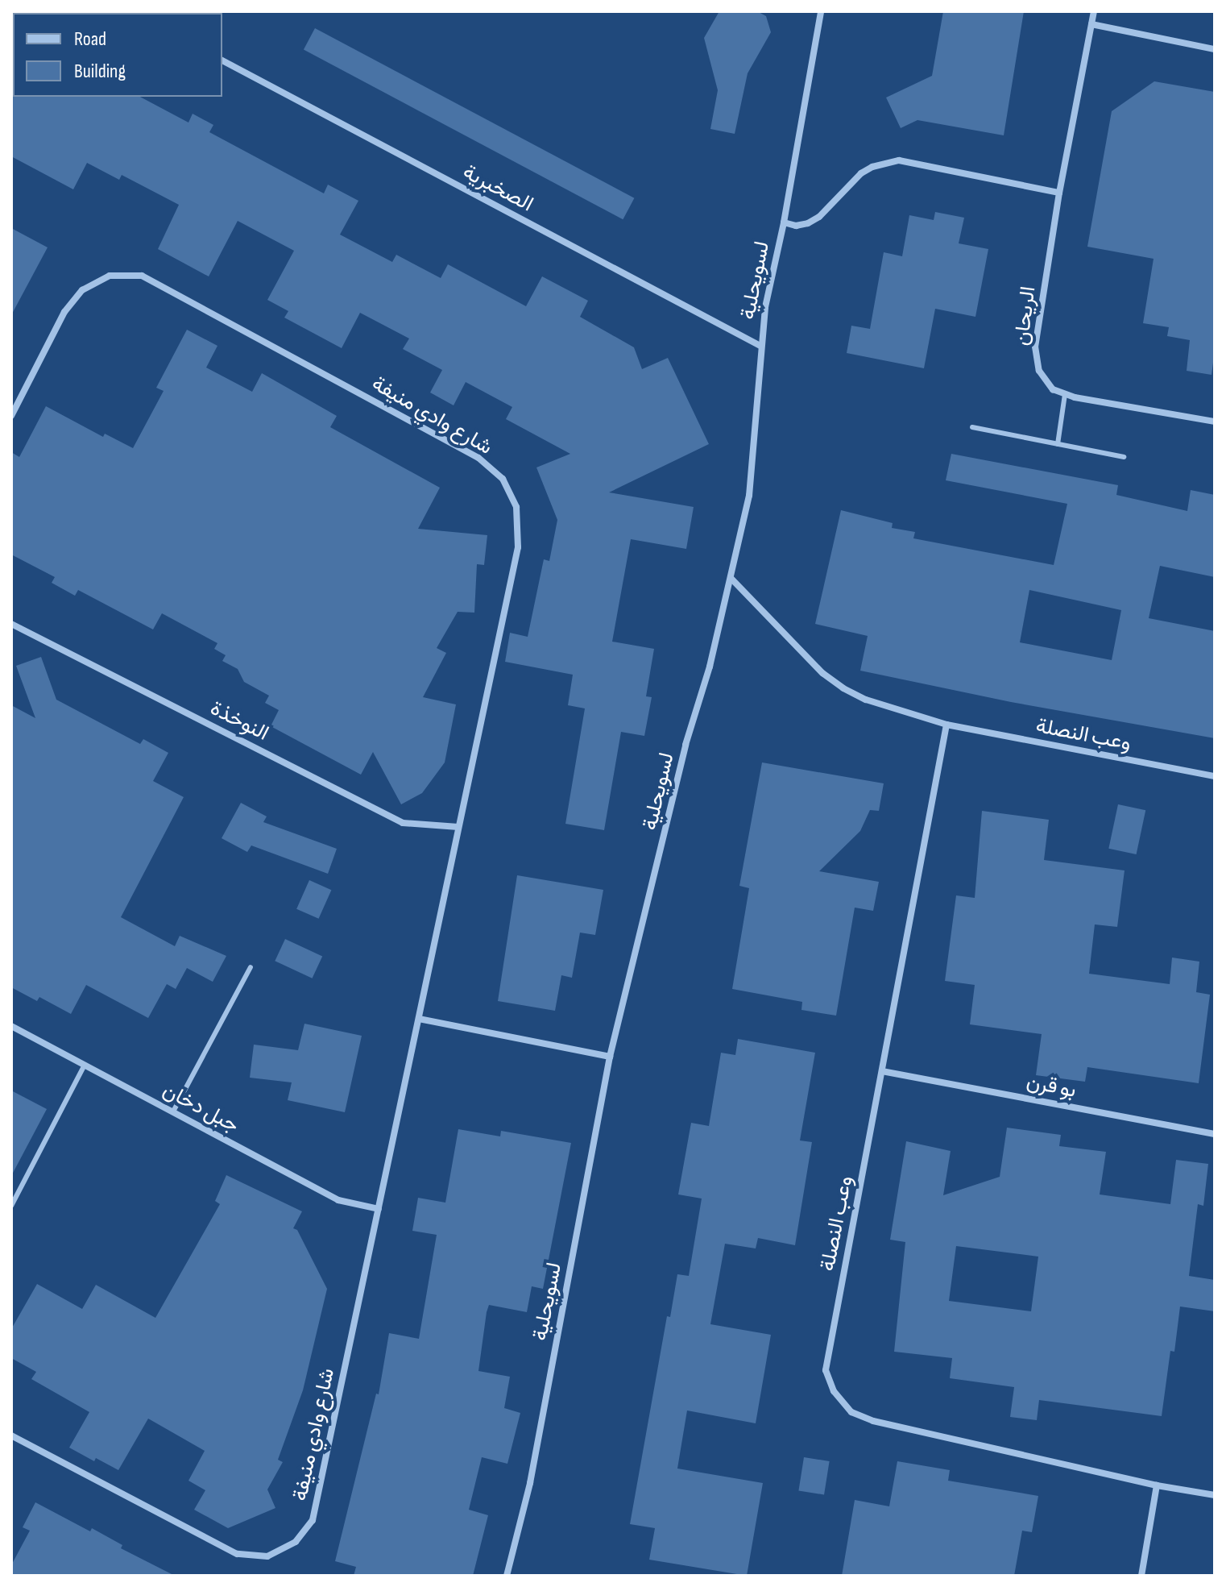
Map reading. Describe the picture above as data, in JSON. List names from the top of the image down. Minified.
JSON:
{"streets":{"street":["الصخبرية","لسويحلية","الريحان","شارع وادي منيفة","النوخذة","وعب النصلة","بو قرن","جبل دخان"]},"crossings":[["الصخبرية","لسويحلية"],["لسويحلية","وعب النصلة"],["شارع وادي منيفة","النوخذة"],["شارع وادي منيفة","جبل دخان"],["وعب النصلة","بو قرن"]],"legend":["Road","Building"]}
